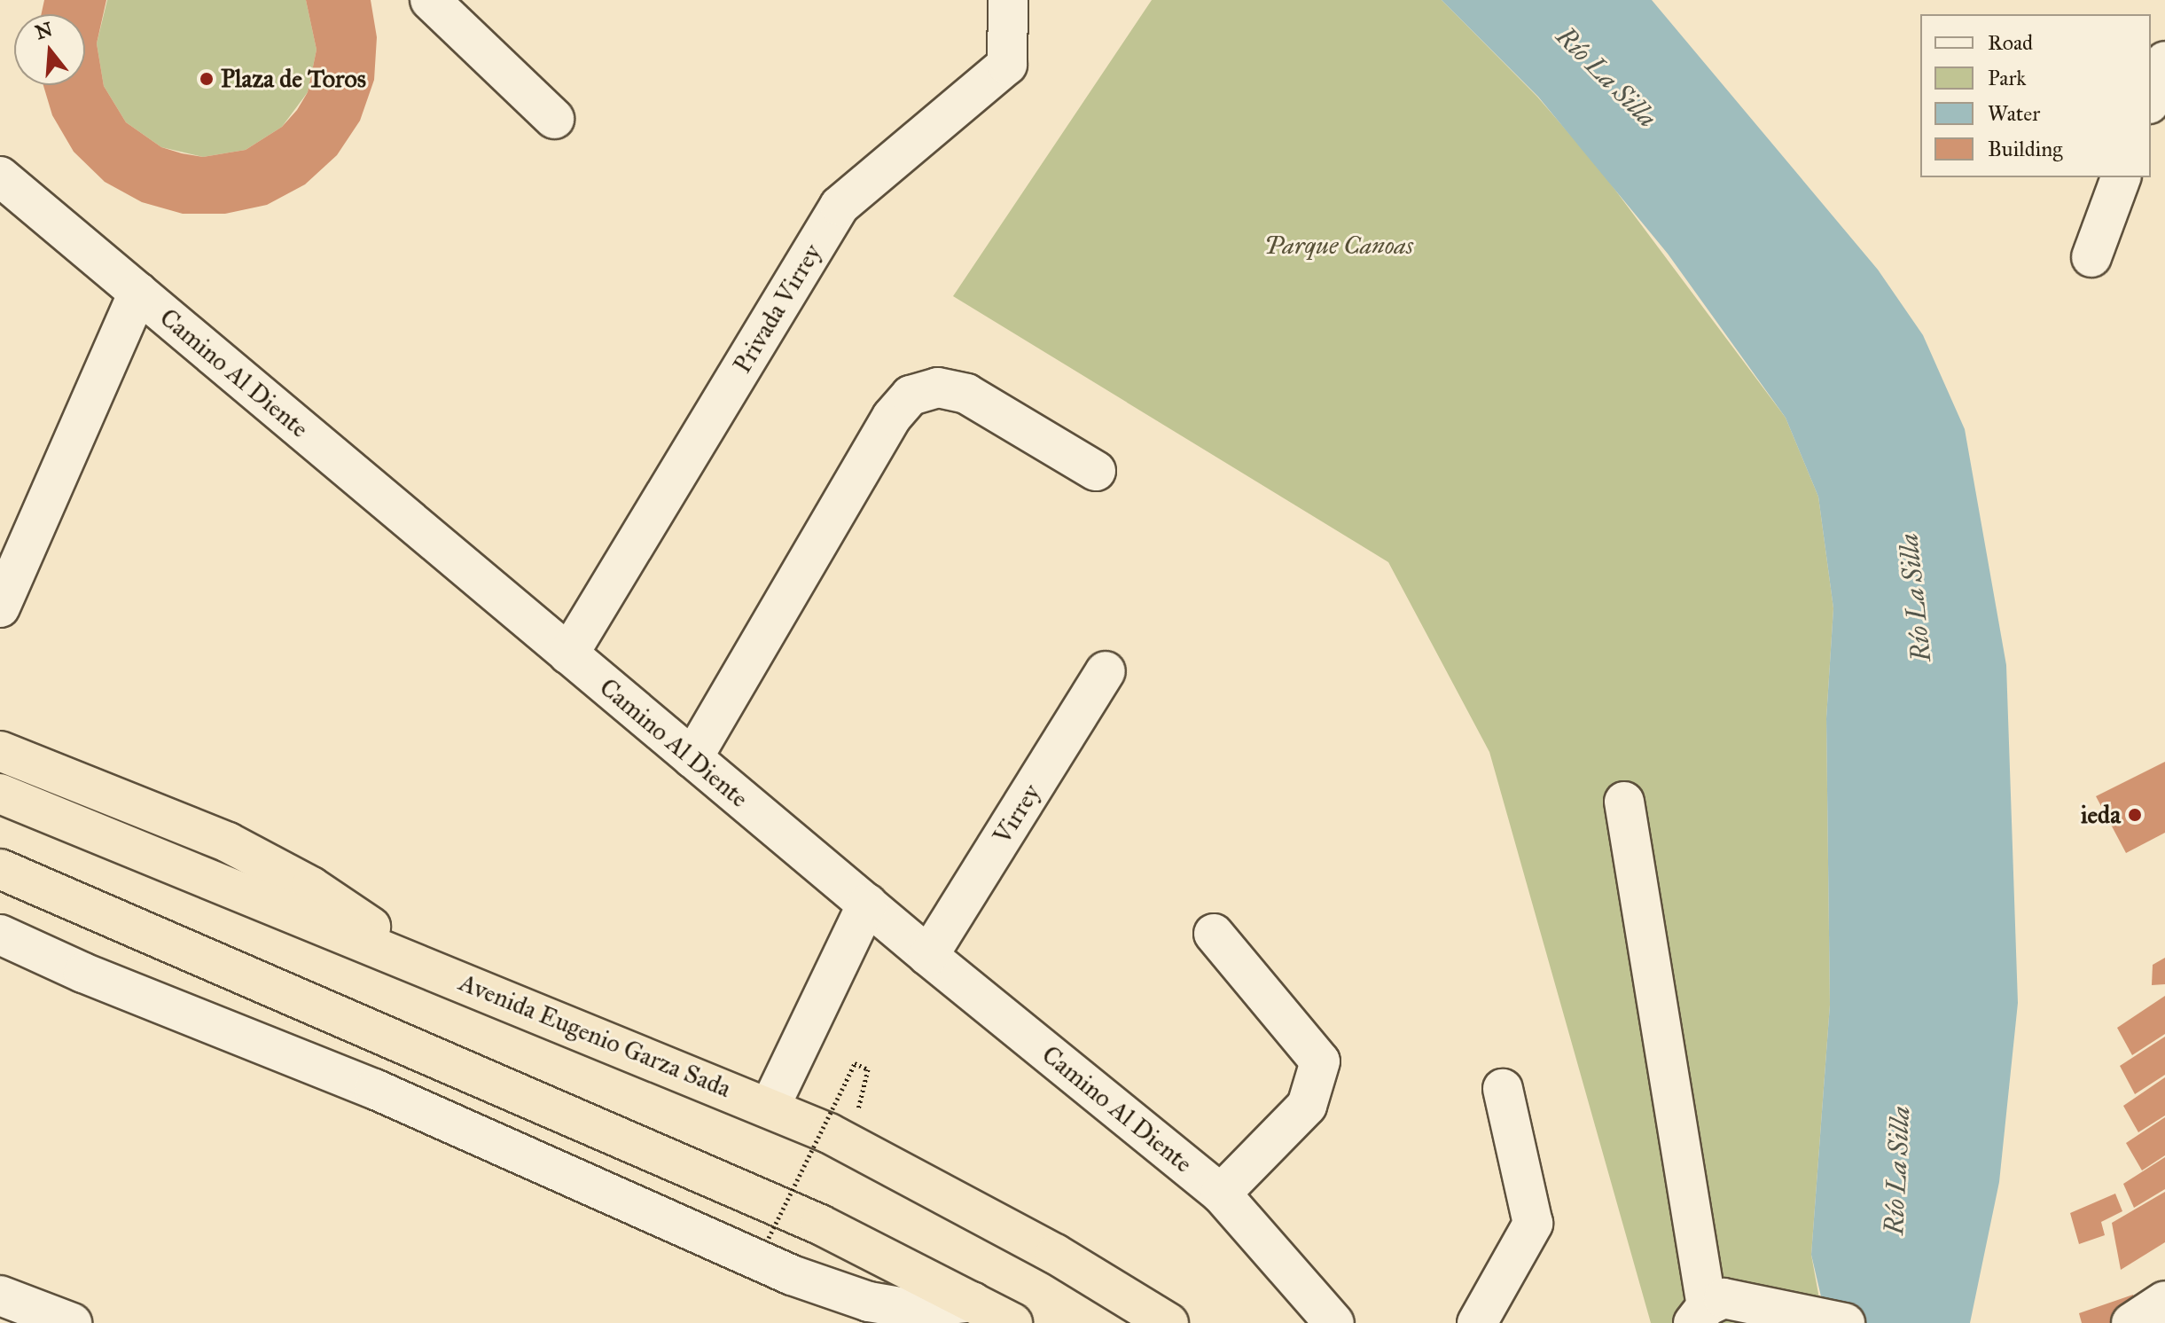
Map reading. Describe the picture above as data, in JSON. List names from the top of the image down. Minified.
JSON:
{"streets":{"highway":["Avenida Eugenio Garza Sada"],"street":["Privada Virrey","Camino Al Diente","Virrey"]},"crossings":[["Privada Virrey","Camino Al Diente"],["Camino Al Diente","Virrey"]],"water":["Río La Silla"],"parks":["Parque Canoas"],"places":["Plaza de Toros","ieda"],"legend":["Road","Park","Water","Building"],"north":"top"}
